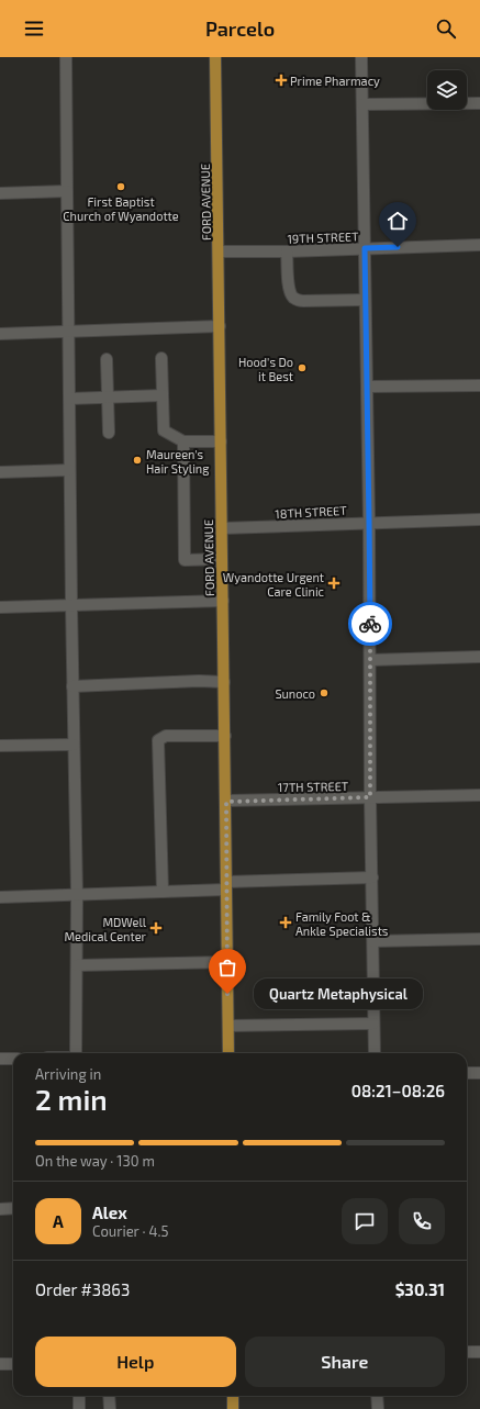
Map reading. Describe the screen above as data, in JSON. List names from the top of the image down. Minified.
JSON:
{"streets":{"main road":["FORD AVENUE"],"street":["19TH STREET","18TH STREET","17TH STREET"]},"crossings":[["FORD AVENUE","19TH STREET"],["FORD AVENUE","18TH STREET"],["FORD AVENUE","17TH STREET"]],"places":{"health":["Prime Pharmacy","Wyandotte Urgent Care Clinic","Family Foot & Ankle Specialists","MDWell Medical Center"],"other":["First Baptist Church of Wyandotte","Hood's Do it Best","Maureen's Hair Styling","Sunoco","Quartz Metaphysical"]},"page":{"header":"Parcelo","bubble":"Quartz Metaphysical","heading":["2 min","Arriving in","08:21–08:26"],"panel":["Alex","Courier · 4.5","Order #3863","$30.31"],"bar":"On the way · 130 m","round":"A","buttons":["Help","Share"]}}
